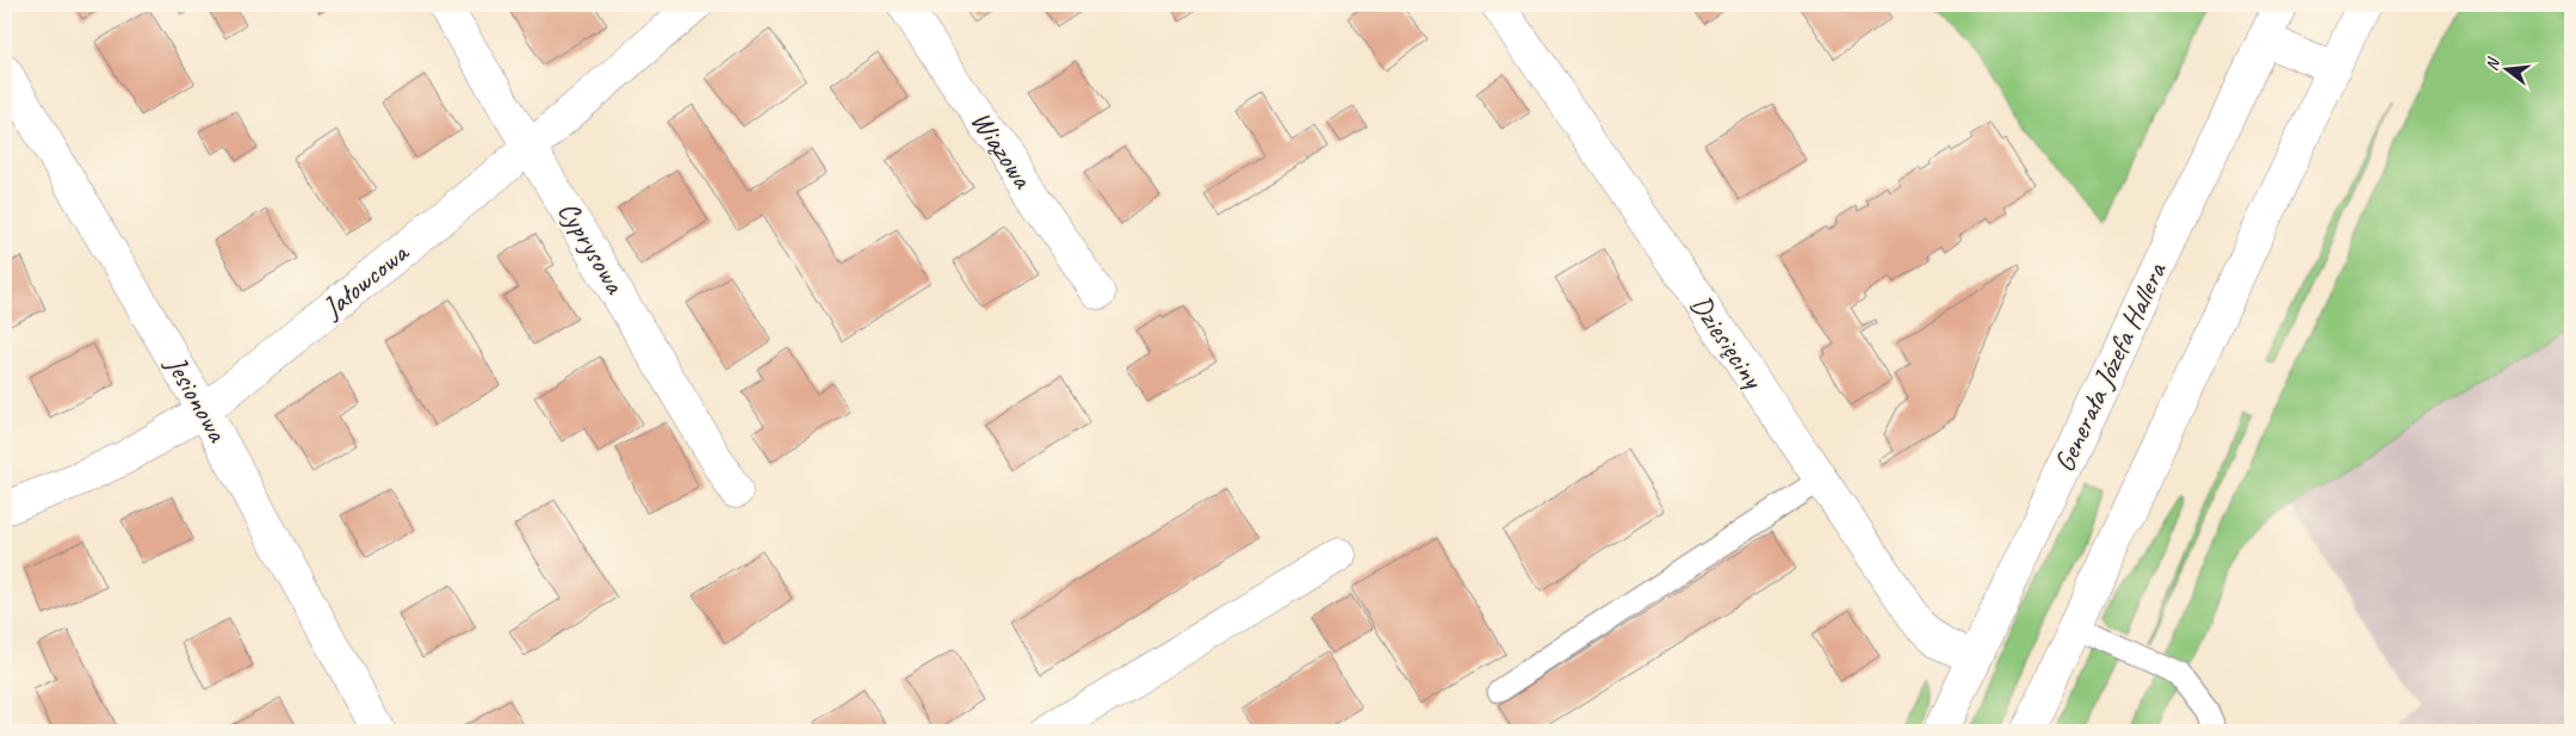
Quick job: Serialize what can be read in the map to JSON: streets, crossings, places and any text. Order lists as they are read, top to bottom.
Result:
{
  "streets": {
    "street": [
      "Wiązowa",
      "Cyprysowa",
      "Jałowcowa",
      "Dziesięciny",
      "Generała Józefa Hallera",
      "Jesionowa"
    ]
  },
  "crossings": [
    ["Cyprysowa", "Jałowcowa"],
    ["Jałowcowa", "Jesionowa"],
    ["Dziesięciny", "Generała Józefa Hallera"]
  ],
  "north": "left"
}
